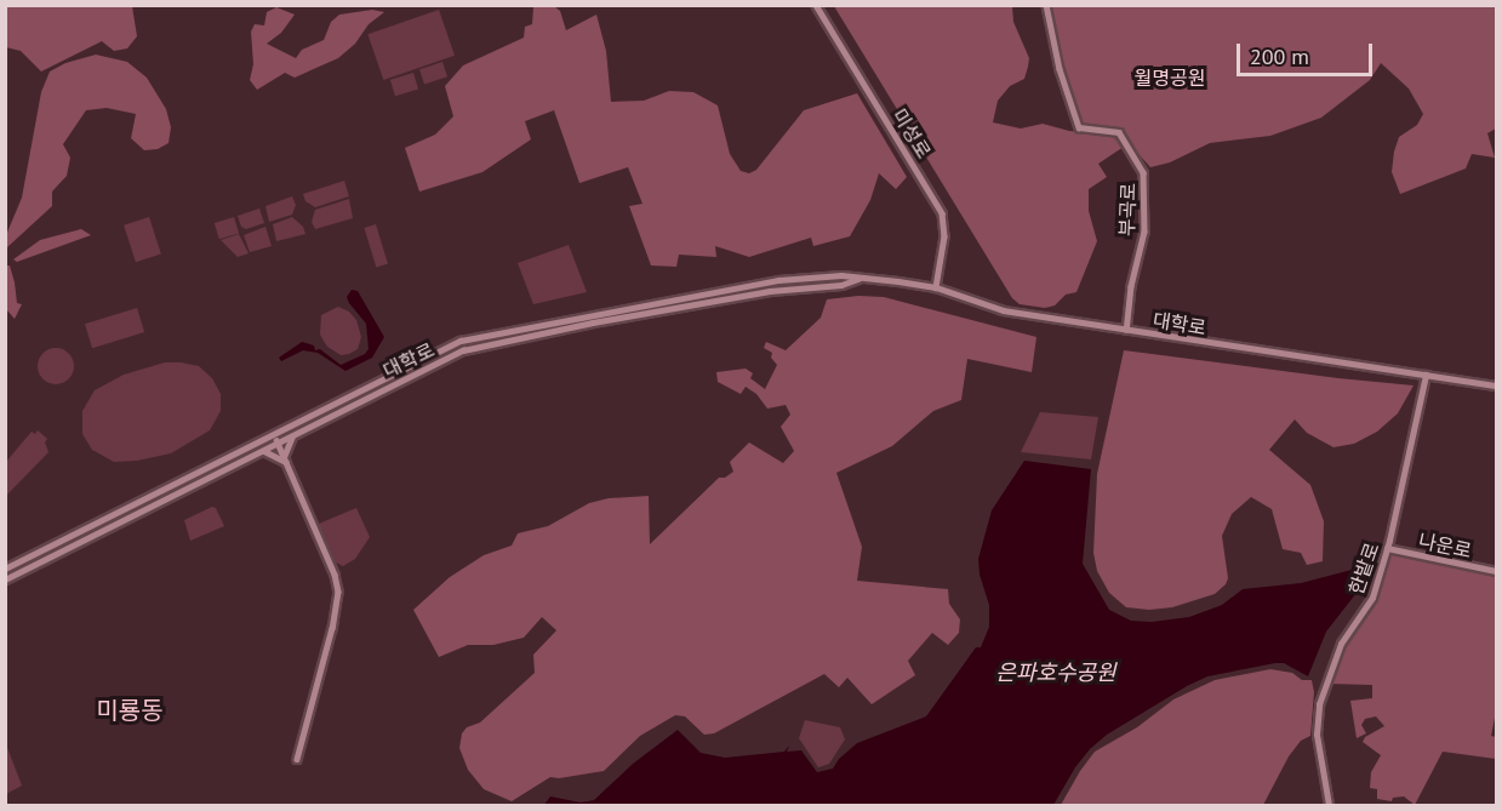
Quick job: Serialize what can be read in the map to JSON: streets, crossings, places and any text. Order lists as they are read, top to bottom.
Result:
{
  "streets": {
    "street": [
      "미성로",
      "부곡로",
      "대학로",
      "나운로",
      "한밭로"
    ]
  },
  "crossings": [
    ["미성로", "대학로"],
    ["부곡로", "대학로"],
    ["대학로", "한밭로"],
    ["나운로", "한밭로"]
  ],
  "districts": ["미룡동"],
  "water": ["은파호수공원"],
  "parks": ["월명공원"],
  "scale_bar": "200 m"
}
